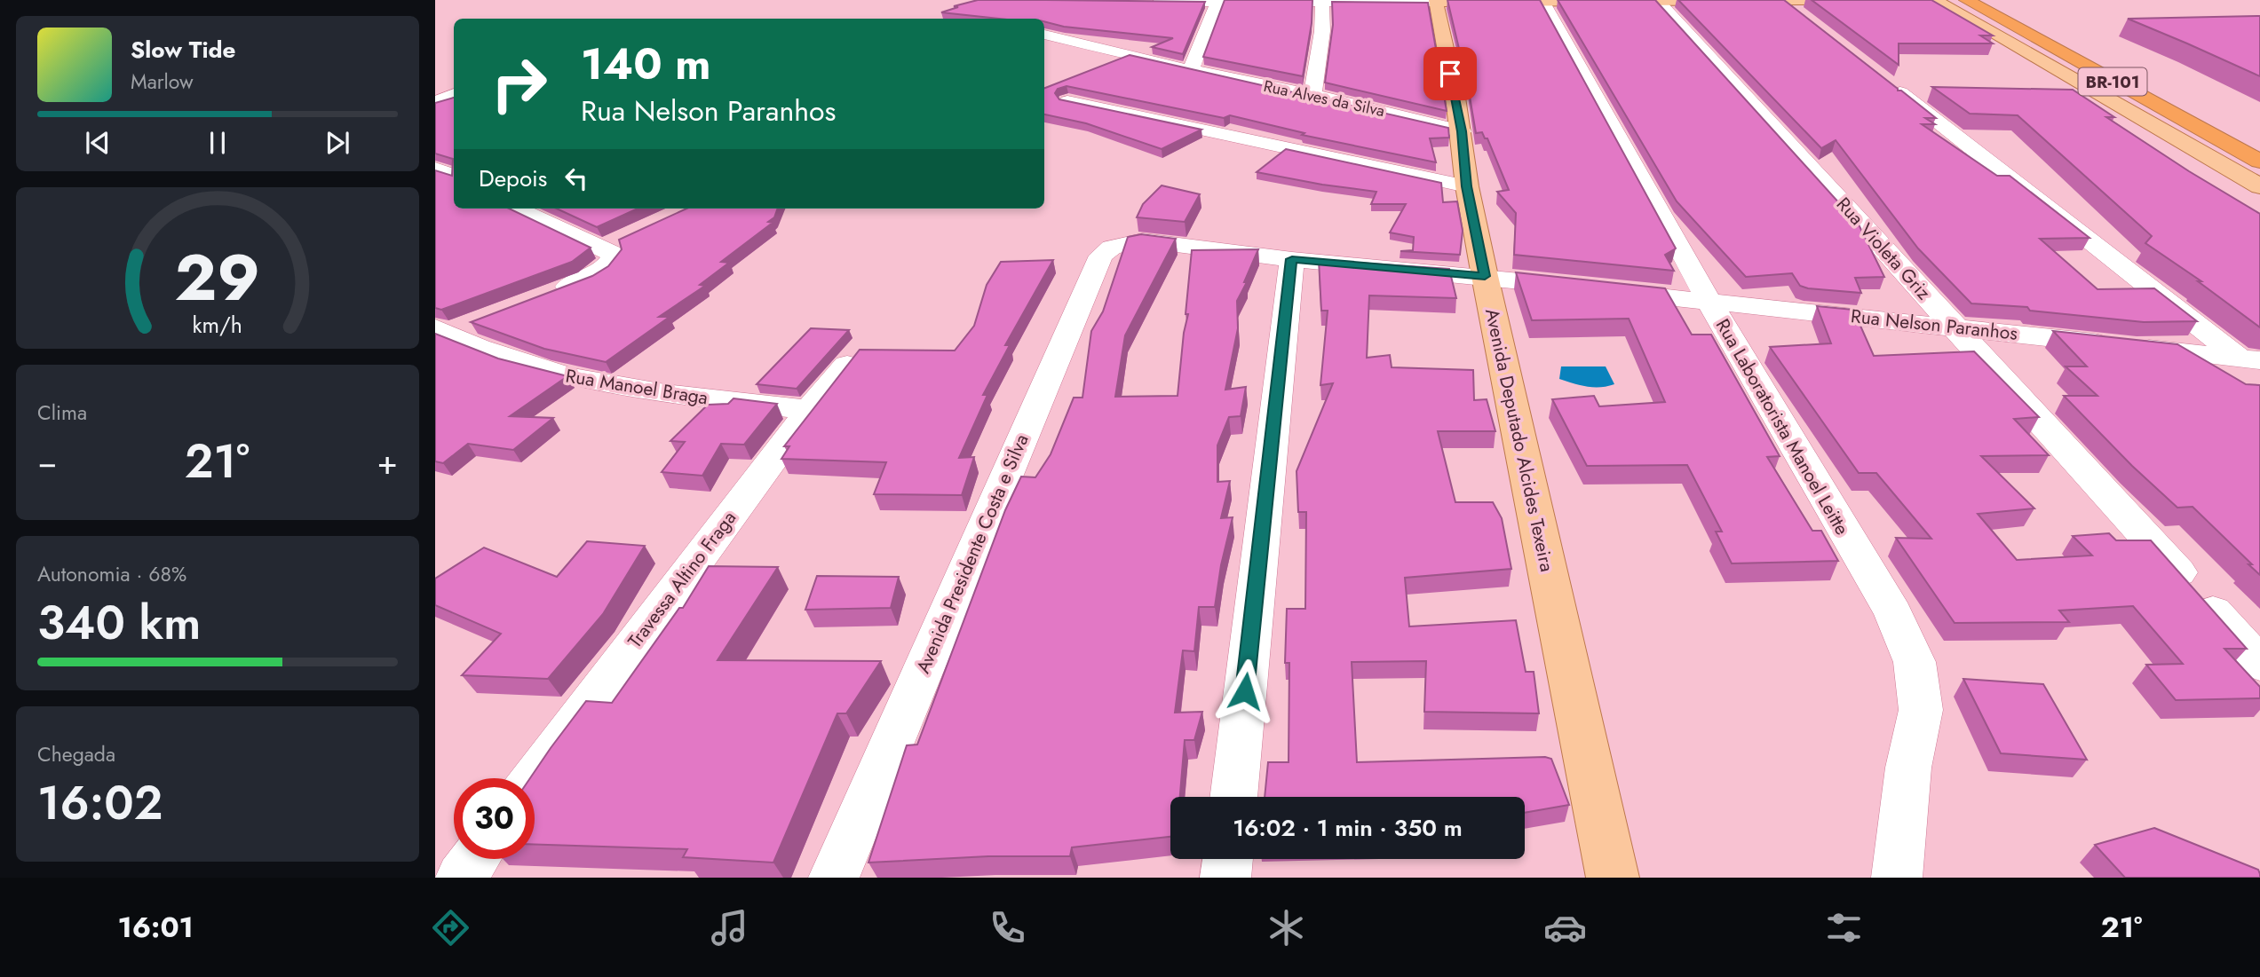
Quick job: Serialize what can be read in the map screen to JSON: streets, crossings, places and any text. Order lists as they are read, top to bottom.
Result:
{
  "streets": {
    "highway": ["BR-101"],
    "main road": ["Avenida Deputado Alcides Texeira"],
    "street": [
      "Rua Alves da Silva",
      "Rua Violeta Griz",
      "Rua Nelson Paranhos",
      "Rua Manoel Braga",
      "Rua Laboratorista Manoel Leitte",
      "Avenida Presidente Costa e Silva",
      "Travessa Altino Fraga"
    ]
  },
  "crossings": [
    ["Rua Alves da Silva", "Avenida Deputado Alcides Texeira"],
    ["Rua Violeta Griz", "Rua Nelson Paranhos"],
    ["Rua Nelson Paranhos", "Rua Laboratorista Manoel Leitte"],
    ["Rua Nelson Paranhos", "Avenida Deputado Alcides Texeira"],
    ["Rua Nelson Paranhos", "Avenida Presidente Costa e Silva"],
    ["Rua Manoel Braga", "Travessa Altino Fraga"]
  ],
  "page": {
    "turn": ["140 m", "Rua Nelson Paranhos"],
    "song": ["Slow Tide", "Marlow"],
    "then": "Depois",
    "tile": [
      "Clima",
      ["Autonomia · 68%", "340 km"],
      ["Chegada", "16:02"]
    ],
    "heat": ["−", "21°", "+"],
    "limit": "30",
    "trip": "16:02 · 1 min · 350 m",
    "tabs": ["16:01", "21°"],
    "gauge": ["29", "km/h"]
  }
}
